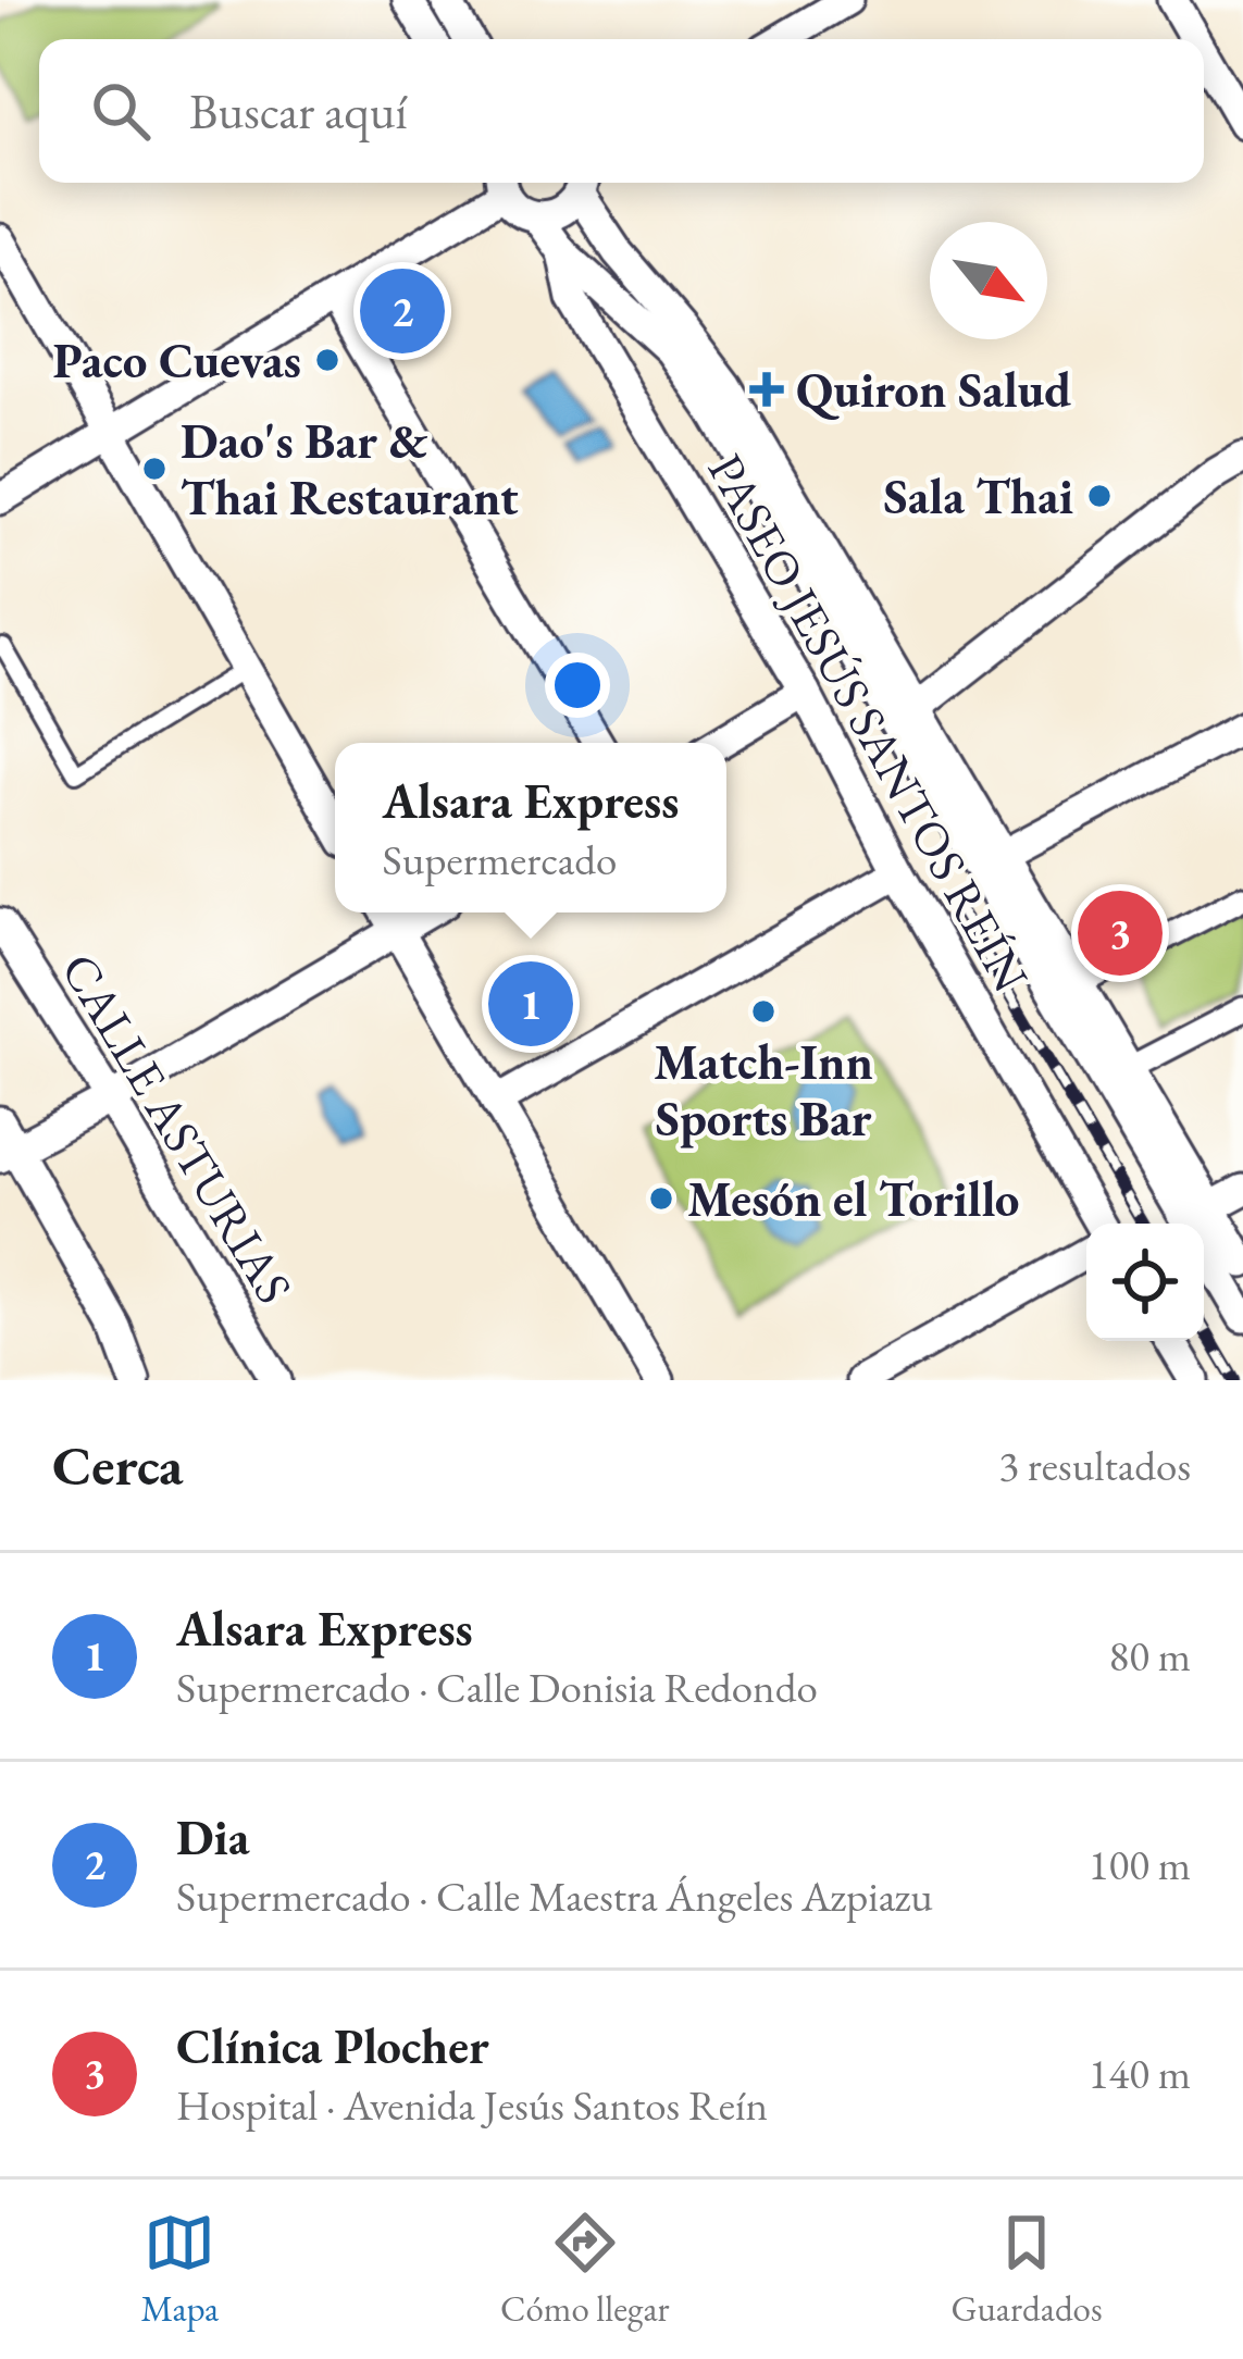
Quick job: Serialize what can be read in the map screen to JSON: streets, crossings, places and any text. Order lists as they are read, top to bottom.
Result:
{
  "streets": {
    "street": ["PASEO JESÚS SANTOS REÍN", "CALLE ASTURIAS"]
  },
  "places": {
    "other": [
      "Paco Cuevas",
      "Dao's Bar & Thai Restaurant",
      "Sala Thai",
      "Match-Inn Sports Bar",
      "Mesón el Torillo"
    ],
    "health": ["Quiron Salud"]
  },
  "north": "bottom right",
  "page": {
    "search": "Buscar aquí",
    "pins": ["2", "3", "1"],
    "popup": ["Alsara Express", "Supermercado"],
    "heading": ["Cerca", "3 resultados"],
    "list": [
      {
        "mark": "1",
        "name": "Alsara Express",
        "note": "Supermercado · Calle Donisia Redondo",
        "value": "80 m"
      },
      {
        "mark": "2",
        "name": "Dia",
        "note": "Supermercado · Calle Maestra Ángeles Azpiazu",
        "value": "100 m"
      },
      {
        "mark": "3",
        "name": "Clínica Plocher",
        "note": "Hospital · Avenida Jesús Santos Reín",
        "value": "140 m"
      }
    ],
    "nav": ["Mapa", "Cómo llegar", "Guardados"]
  }
}
